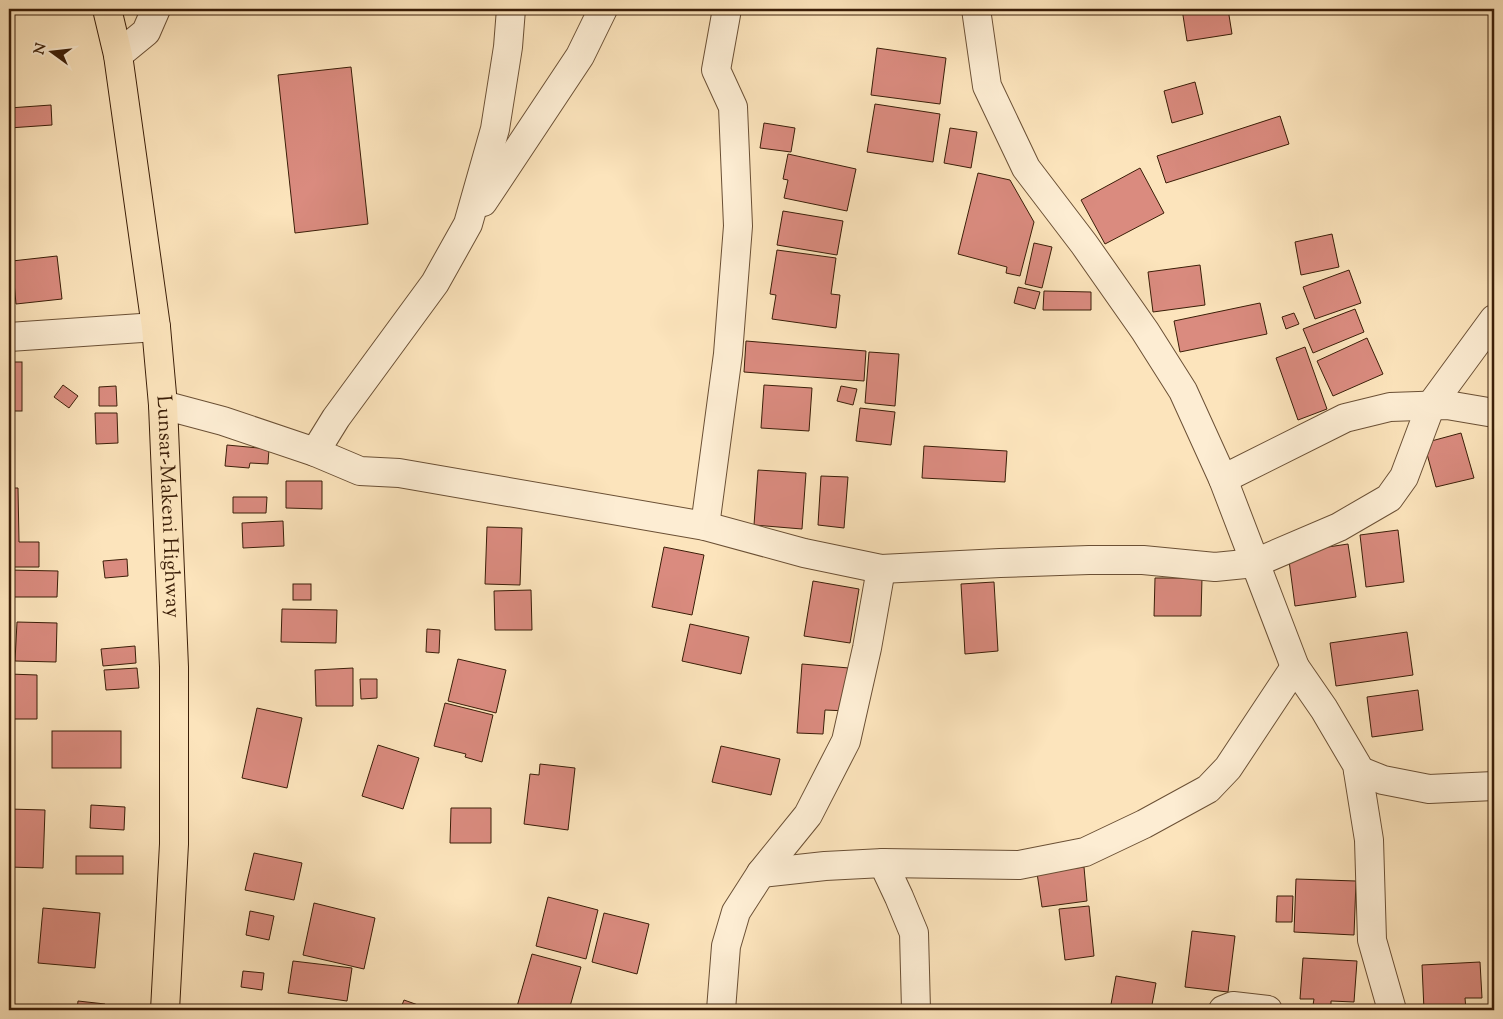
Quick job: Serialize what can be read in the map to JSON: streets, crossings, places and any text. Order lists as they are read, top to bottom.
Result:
{
  "streets": {
    "main road": ["Lunsar-Makeni Highway"]
  },
  "north": "left"
}
